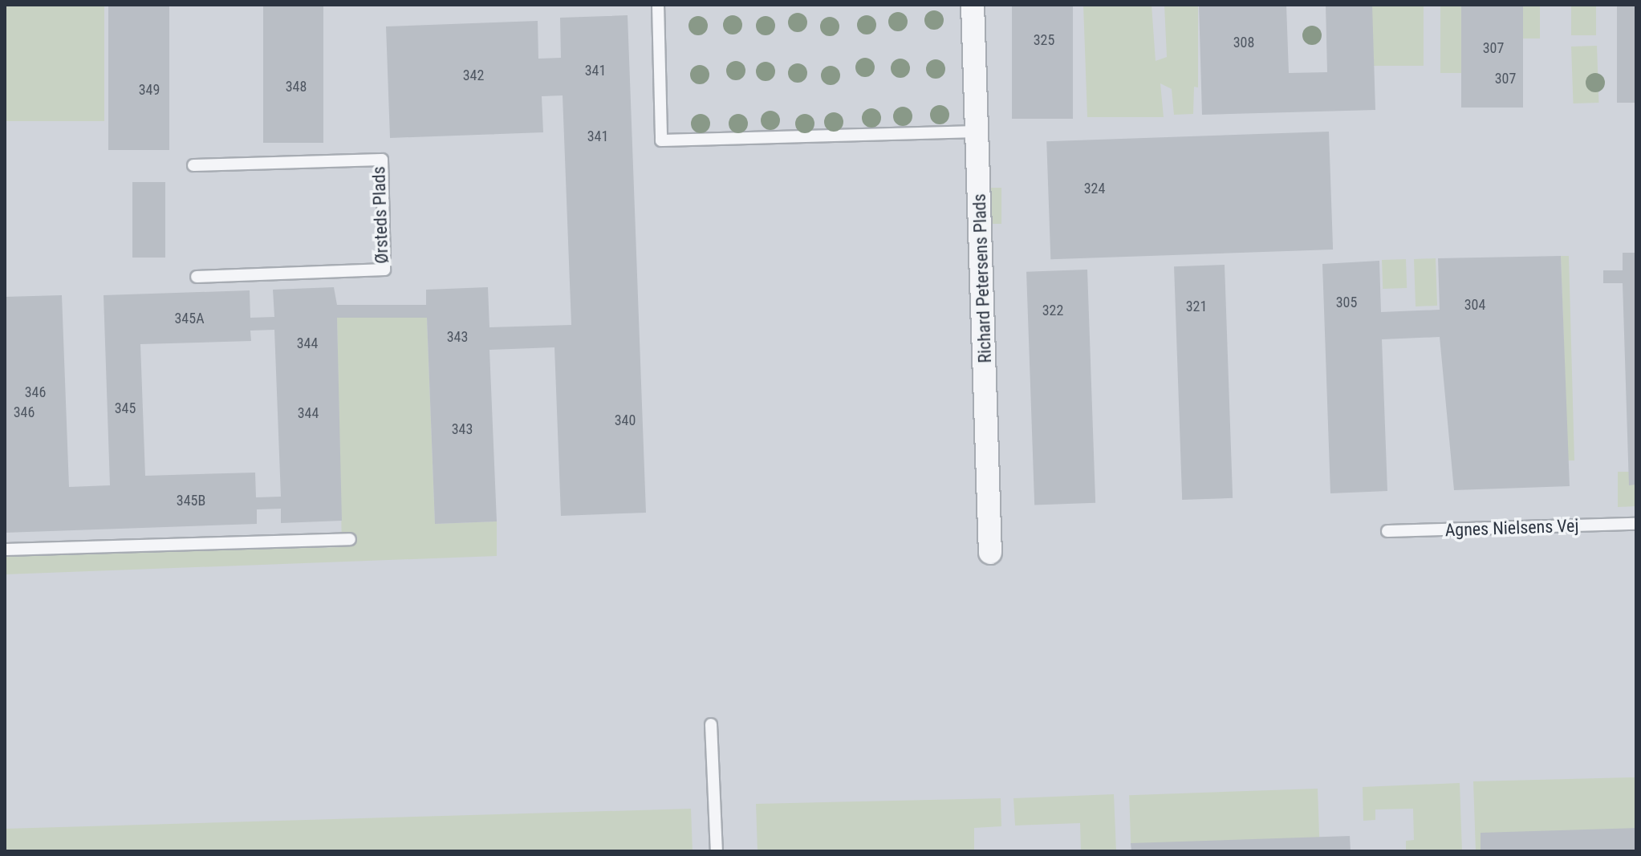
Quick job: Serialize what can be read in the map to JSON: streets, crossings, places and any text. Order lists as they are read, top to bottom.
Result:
{
  "streets": {
    "street": ["Richard Petersens Plads"],
    "lane": ["Ørsteds Plads", "Agnes Nielsens Vej"]
  },
  "house_numbers": [
    "325",
    "308",
    "307",
    "341",
    "342",
    "307",
    "348",
    "349",
    "341",
    "324",
    "305",
    "304",
    "321",
    "322",
    "345A",
    "343",
    "344",
    "346",
    "345",
    "346",
    "344",
    "340",
    "343",
    "345B"
  ]
}
